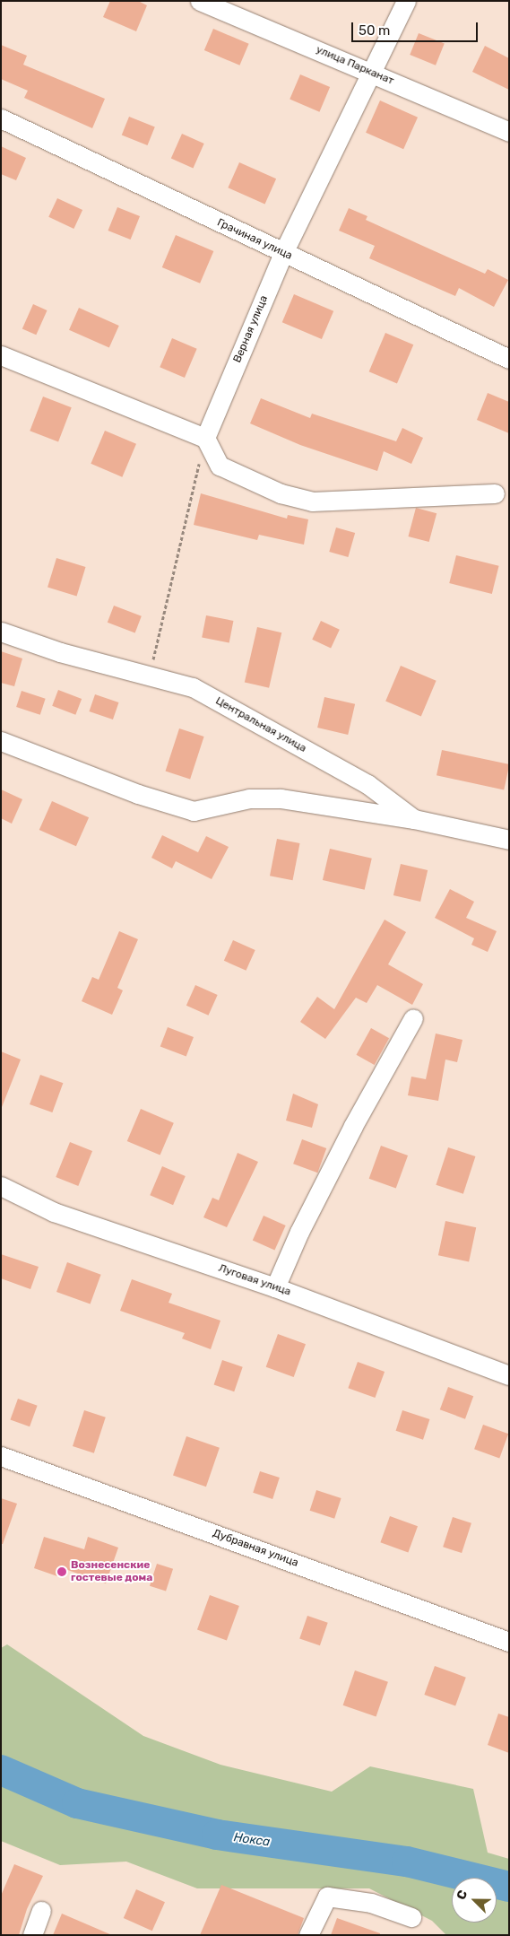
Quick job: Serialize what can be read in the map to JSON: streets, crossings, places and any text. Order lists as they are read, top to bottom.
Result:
{
  "streets": {
    "street": [
      "улица Парканат",
      "Грачиная улица",
      "Верная улица",
      "Центральная улица",
      "Луговая улица",
      "Дубравная улица"
    ]
  },
  "crossings": [
    ["улица Парканат", "Верная улица"],
    ["Грачиная улица", "Верная улица"]
  ],
  "water": ["Нокса"],
  "places": ["Вознесенские гостевые дома"],
  "scale_bar": "50 m",
  "north": "top left"
}
